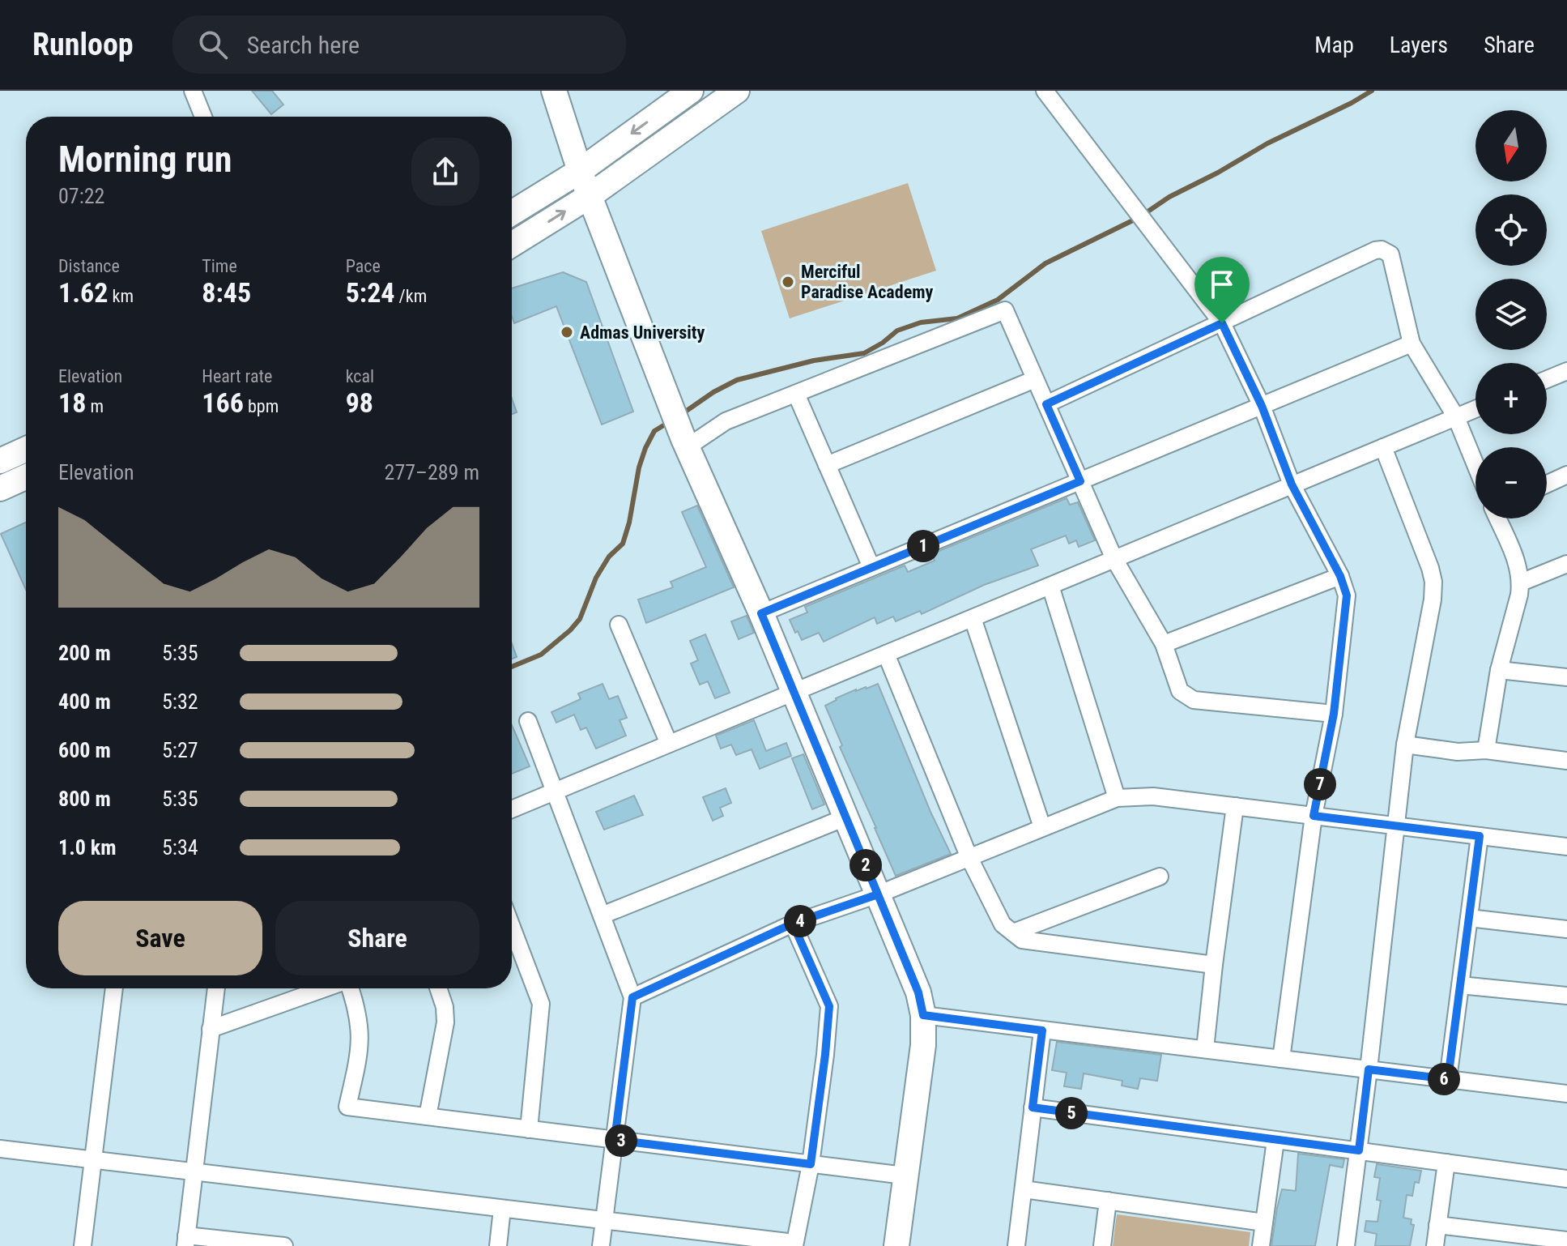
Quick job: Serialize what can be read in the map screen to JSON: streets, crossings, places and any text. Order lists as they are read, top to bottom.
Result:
{
  "places": ["Merciful Paradise Academy", "Admas University"],
  "north": "bottom",
  "page": {
    "header": "Runloop",
    "search": "Search here",
    "nav": ["Map", "Layers", "Share"],
    "map_buttons": ["+", "−"],
    "heading": ["Morning run", "07:22"],
    "stats": [
      ["Distance", "1.62 km"],
      ["Time", "8:45"],
      ["Pace", "5:24 /km"],
      ["Elevation", "18 m"],
      ["Heart rate", "166 bpm"],
      ["kcal", "98"]
    ],
    "chart": ["Elevation", "277–289 m"],
    "pins": [
      "1",
      "7",
      "2",
      "4",
      "6",
      "5",
      "3"
    ],
    "list": [
      {
        "name": "200 m",
        "note": "5:35"
      },
      {
        "name": "400 m",
        "note": "5:32"
      },
      {
        "name": "600 m",
        "note": "5:27"
      },
      {
        "name": "800 m",
        "note": "5:35"
      },
      {
        "name": "1.0 km",
        "note": "5:34"
      }
    ],
    "buttons": ["Save", "Share"]
  }
}
